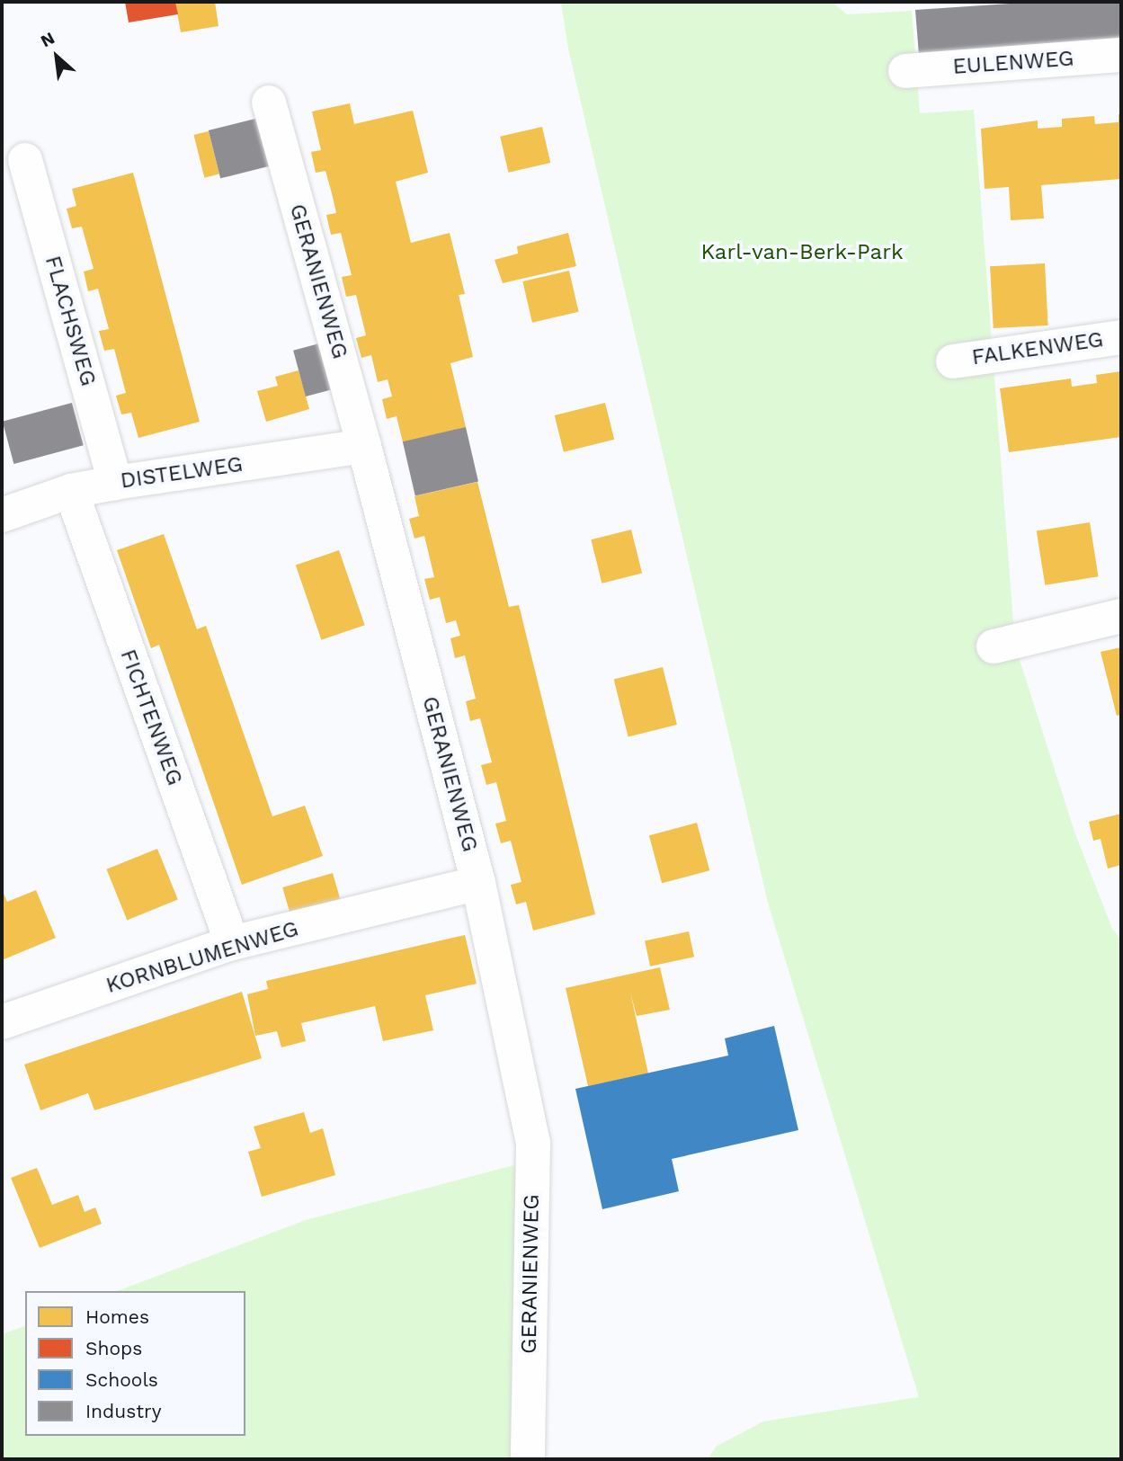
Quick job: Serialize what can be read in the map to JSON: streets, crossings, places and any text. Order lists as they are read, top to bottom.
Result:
{
  "streets": {
    "street": [
      "EULENWEG",
      "GERANIENWEG",
      "FLACHSWEG",
      "FALKENWEG",
      "DISTELWEG",
      "FICHTENWEG",
      "KORNBLUMENWEG"
    ]
  },
  "crossings": [
    ["GERANIENWEG", "DISTELWEG"],
    ["GERANIENWEG", "KORNBLUMENWEG"],
    ["FLACHSWEG", "DISTELWEG"],
    ["DISTELWEG", "FICHTENWEG"],
    ["FICHTENWEG", "KORNBLUMENWEG"]
  ],
  "parks": ["Karl-van-Berk-Park"],
  "legend": [
    "Homes",
    "Shops",
    "Schools",
    "Industry"
  ],
  "north": "top left"
}
